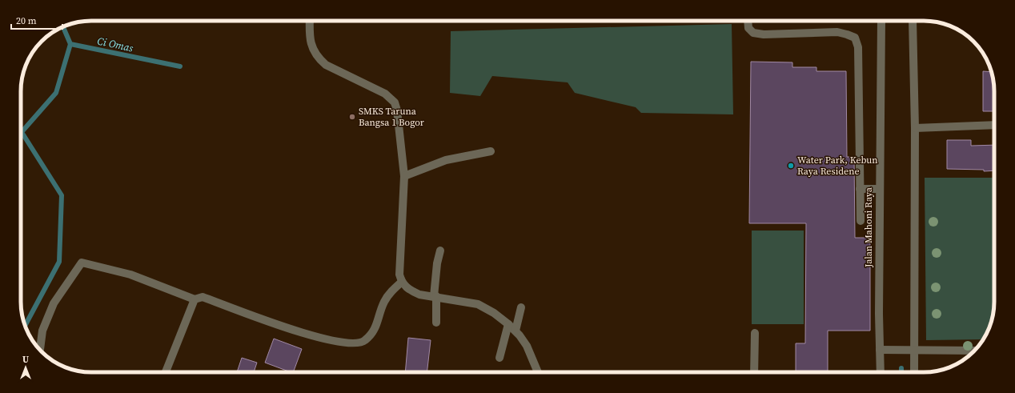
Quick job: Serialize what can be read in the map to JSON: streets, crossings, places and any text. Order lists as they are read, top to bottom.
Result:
{
  "streets": {
    "street": ["Jalan Mahoni Raya"]
  },
  "water": ["Ci Omas"],
  "places": ["SMKS Taruna Bangsa 1 Bogor", "Water Park, Kebun Raya Residene"],
  "scale_bar": "20 m",
  "north": "top"
}
